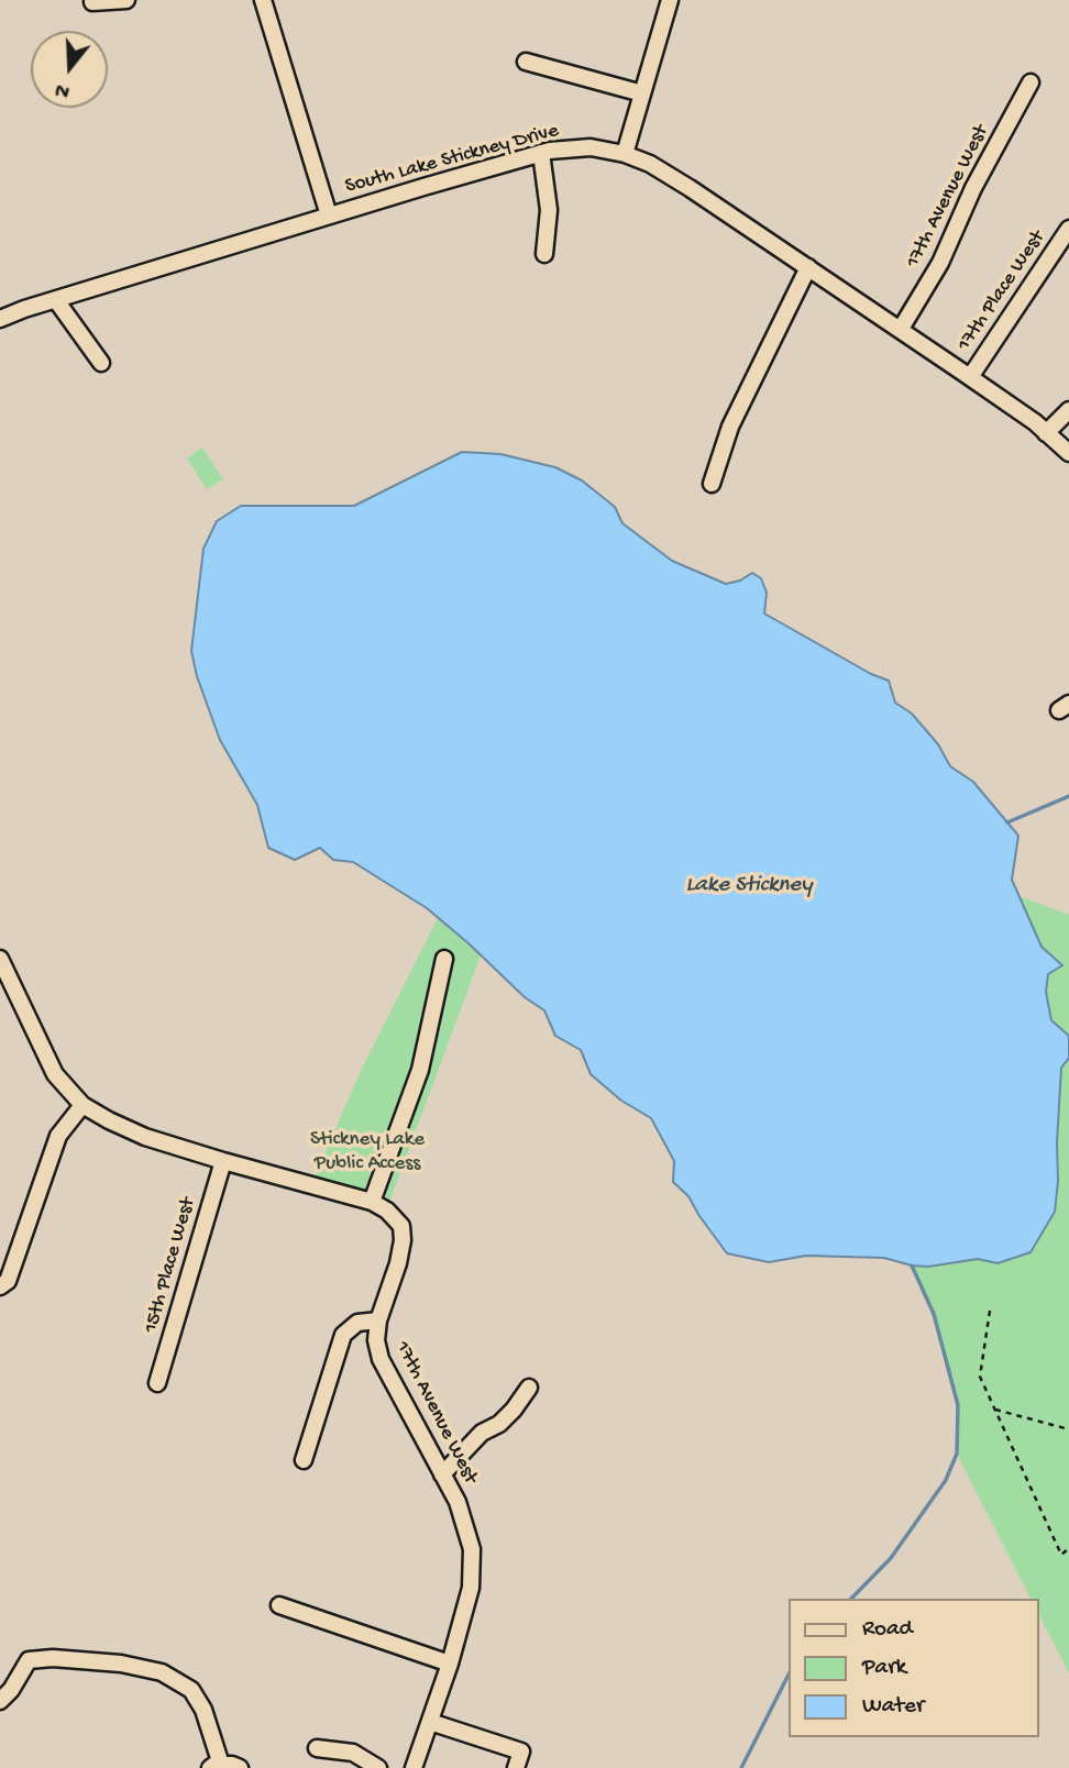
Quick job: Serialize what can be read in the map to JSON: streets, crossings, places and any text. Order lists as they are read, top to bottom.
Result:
{
  "streets": {
    "street": [
      "South Lake Stickney Drive",
      "17th Avenue West",
      "17th Place West",
      "15th Place West"
    ]
  },
  "crossings": [
    ["South Lake Stickney Drive", "17th Avenue West"],
    ["South Lake Stickney Drive", "17th Place West"]
  ],
  "water": ["Lake Stickney"],
  "parks": ["Stickney Lake Public Access"],
  "legend": ["Road", "Park", "Water"],
  "north": "bottom"
}
